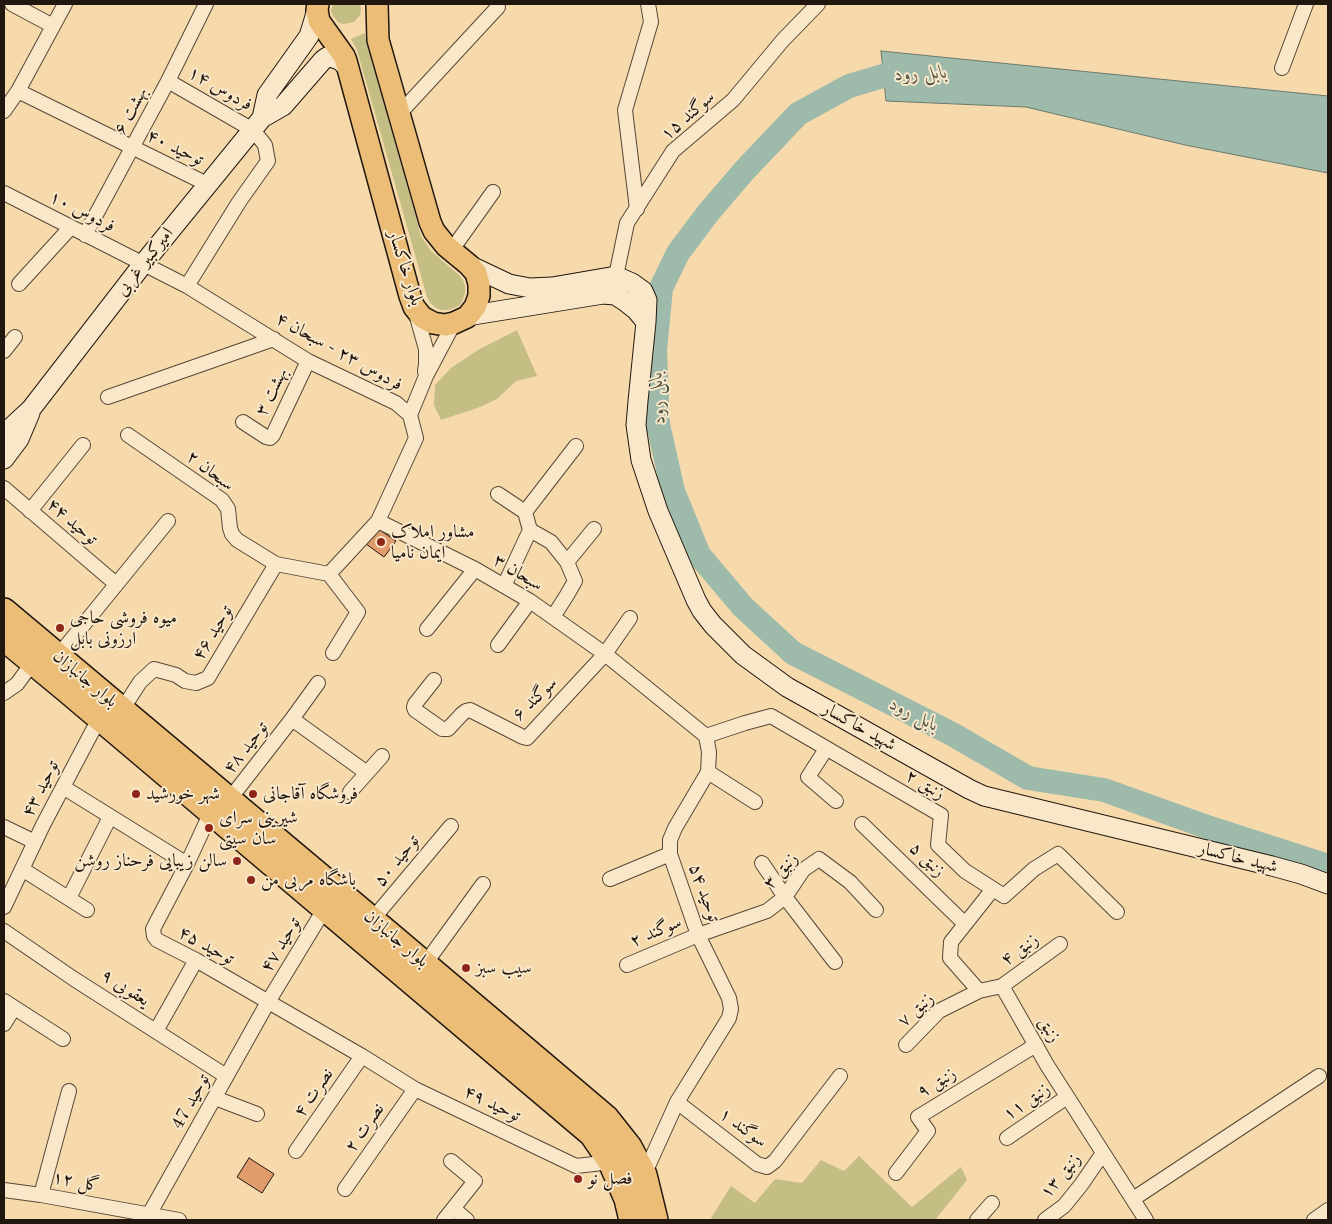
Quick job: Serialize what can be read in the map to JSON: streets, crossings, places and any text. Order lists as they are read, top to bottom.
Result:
{
  "streets": {
    "highway": ["بلوار جانبازان"],
    "main road": ["امیرکبیر غربی", "بلوار خاکسار", "شهید خاکسار"],
    "street": [
      "فردوس ۱۴",
      "بهشت ۶",
      "سوگند ۱۵",
      "توحید ۴۰",
      "فردوس ۱۰",
      "فردوس ۲۳ - سبحان ۴",
      "بهشت ۳",
      "سبحان ۲",
      "توحید ۴۴",
      "سبحان ۳",
      "توحید ۴۶",
      "سوگند ۶",
      "توحید ۴۸",
      "زنبق ۲",
      "توحید ۴۳",
      "زنبق ۵",
      "توحید ۵۰",
      "زنبق ۳",
      "توحید ۵۴",
      "سوگند ۲",
      "توحید ۴۷",
      "توحید ۴۵",
      "زنبق ۴",
      "یعقوبی ۹",
      "زنبق ۷",
      "زنبق",
      "زنبق ۹",
      "نصرت ۴",
      "توحید 47",
      "زنبق ۱۱",
      "توحید ۴۹",
      "نصرت ۲",
      "سوگند ۱",
      "زنبق ۱۳",
      "گل ۱۲"
    ]
  },
  "crossings": [
    ["فردوس ۱۴", "بهشت ۶"],
    ["فردوس ۱۴", "امیرکبیر غربی"],
    ["بهشت ۶", "توحید ۴۰"],
    ["بهشت ۶", "فردوس ۱۰"],
    ["سوگند ۱۵", "شهید خاکسار"],
    ["توحید ۴۰", "امیرکبیر غربی"],
    ["فردوس ۱۰", "امیرکبیر غربی"],
    ["فردوس ۱۰", "فردوس ۲۳ - سبحان ۴"],
    ["امیرکبیر غربی", "بلوار خاکسار"],
    ["امیرکبیر غربی", "فردوس ۲۳ - سبحان ۴"],
    ["فردوس ۲۳ - سبحان ۴", "بهشت ۳"],
    ["فردوس ۲۳ - سبحان ۴", "سبحان ۳"],
    ["سبحان ۲", "توحید ۴۶"],
    ["سبحان ۳", "سوگند ۶"],
    ["توحید ۴۶", "بلوار جانبازان"],
    ["توحید ۴۶", "توحید ۴۳"],
    ["بلوار جانبازان", "توحید ۴۸"],
    ["بلوار جانبازان", "توحید ۴۳"],
    ["بلوار جانبازان", "توحید ۵۰"],
    ["بلوار جانبازان", "توحید ۵۴"],
    ["بلوار جانبازان", "توحید ۴۷"],
    ["بلوار جانبازان", "توحید ۴۵"],
    ["بلوار جانبازان", "توحید ۴۹"],
    ["توحید ۴۸", "توحید ۴۵"],
    ["زنبق ۳", "توحید ۵۴"],
    ["زنبق ۳", "سوگند ۲"],
    ["توحید ۵۴", "سوگند ۲"],
    ["توحید ۵۴", "سوگند ۱"],
    ["توحید ۴۷", "توحید ۴۵"],
    ["توحید ۴۷", "توحید 47"],
    ["توحید ۴۵", "نصرت ۴"],
    ["توحید ۴۵", "توحید 47"],
    ["توحید ۴۵", "توحید ۴۹"],
    ["زنبق ۴", "زنبق"],
    ["یعقوبی ۹", "توحید 47"],
    ["زنبق", "زنبق ۹"],
    ["زنبق", "زنبق ۱۱"],
    ["زنبق", "زنبق ۱۳"],
    ["نصرت ۴", "توحید ۴۹"],
    ["توحید 47", "گل ۱۲"],
    ["توحید ۴۹", "نصرت ۲"]
  ],
  "water": ["بابل رود"],
  "places": [
    "مشاور املاک ایمان نامیا",
    "میوه فروشی حاجی ارزونی بابل",
    "شهر خورشید",
    "فروشگاه آقاجانی",
    "شیرینی سرای سان سیتی",
    "سالن زیبایی فرحناز روشن",
    "باشگاه مربی من",
    "سیب سبز",
    "فصل نو"
  ]
}
